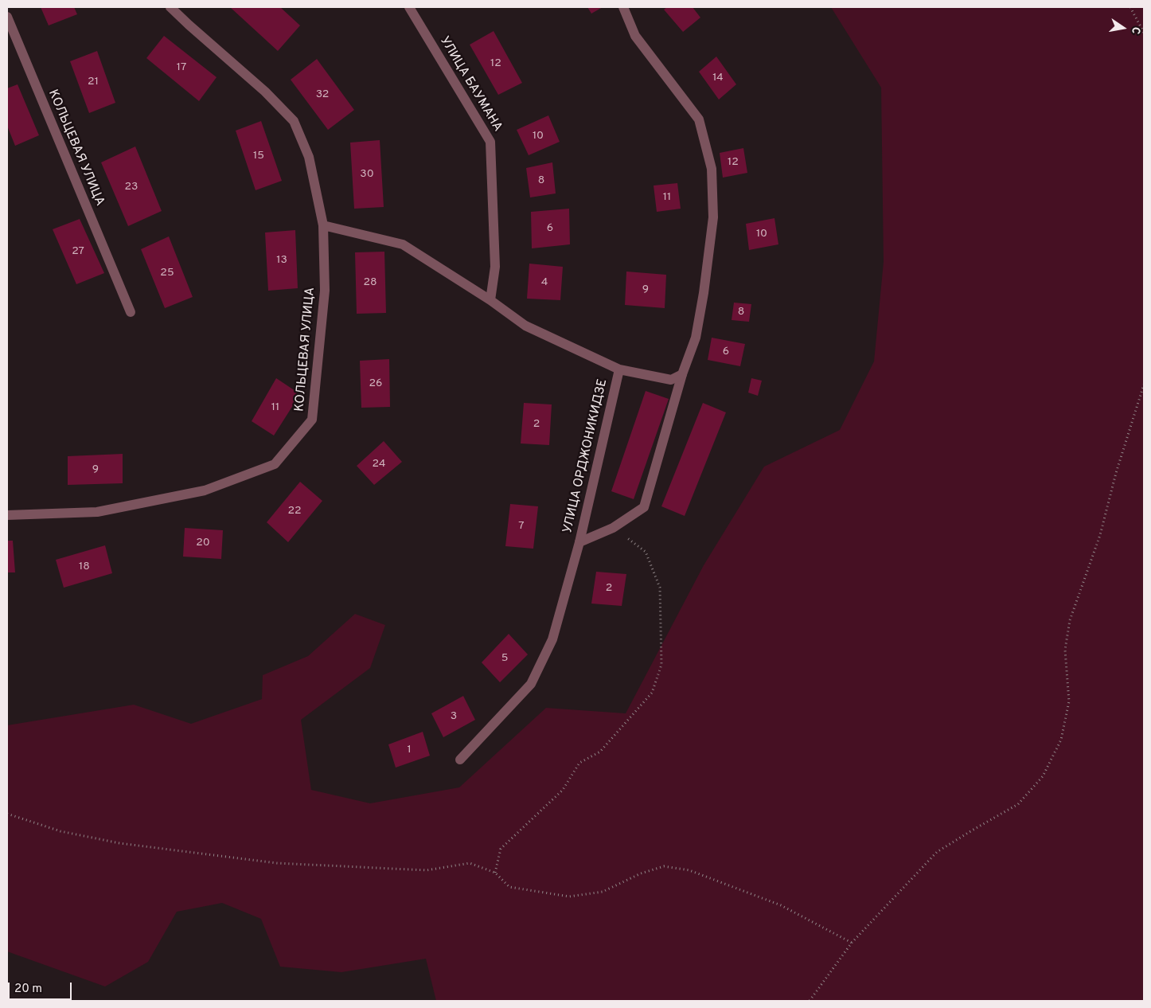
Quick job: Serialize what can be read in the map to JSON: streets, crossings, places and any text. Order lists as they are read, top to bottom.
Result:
{
  "streets": {
    "street": ["УЛИЦА БАУМАНА", "КОЛЬЦЕВАЯ УЛИЦА", "УЛИЦА ОРДЖОНИКИДЗЕ"]
  },
  "house_numbers": [
    "12",
    "17",
    "14",
    "21",
    "32",
    "10",
    "15",
    "12",
    "30",
    "8",
    "23",
    "11",
    "6",
    "10",
    "27",
    "13",
    "25",
    "28",
    "4",
    "9",
    "8",
    "6",
    "26",
    "11",
    "2",
    "24",
    "9",
    "22",
    "7",
    "20",
    "18",
    "2",
    "5",
    "3",
    "1"
  ],
  "scale_bar": "20 m",
  "north": "right"
}
